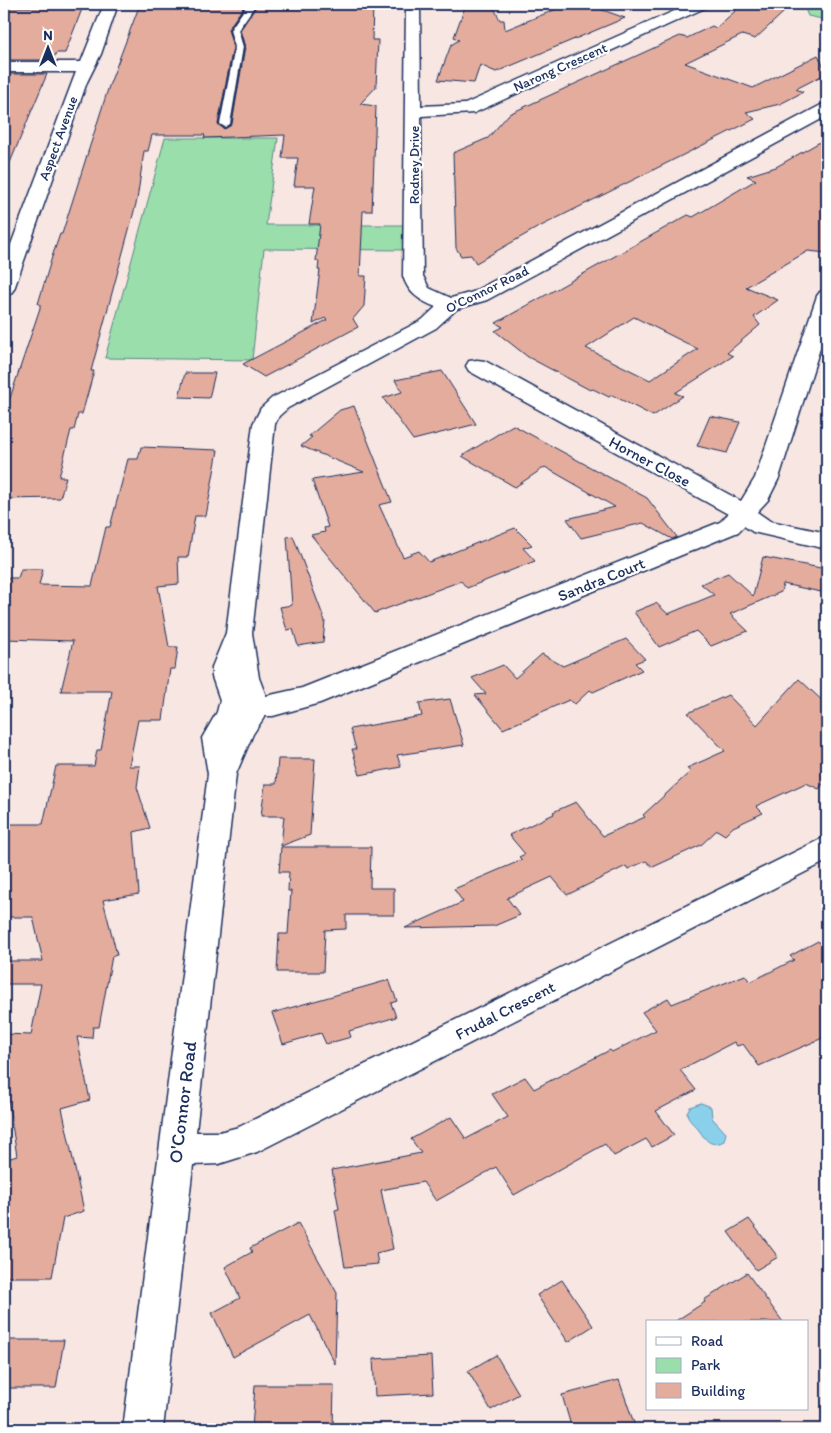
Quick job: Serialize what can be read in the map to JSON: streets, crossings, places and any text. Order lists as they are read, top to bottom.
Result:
{
  "streets": {
    "street": [
      "Narong Crescent",
      "Aspect Avenue",
      "Rodney Drive",
      "O'Connor Road",
      "Horner Close",
      "Sandra Court",
      "Frudal Crescent"
    ]
  },
  "crossings": [
    ["Narong Crescent", "Rodney Drive"],
    ["Rodney Drive", "O'Connor Road"],
    ["O'Connor Road", "Sandra Court"],
    ["O'Connor Road", "Frudal Crescent"],
    ["Horner Close", "Sandra Court"]
  ],
  "legend": ["Road", "Park", "Building"],
  "north": "top"
}
